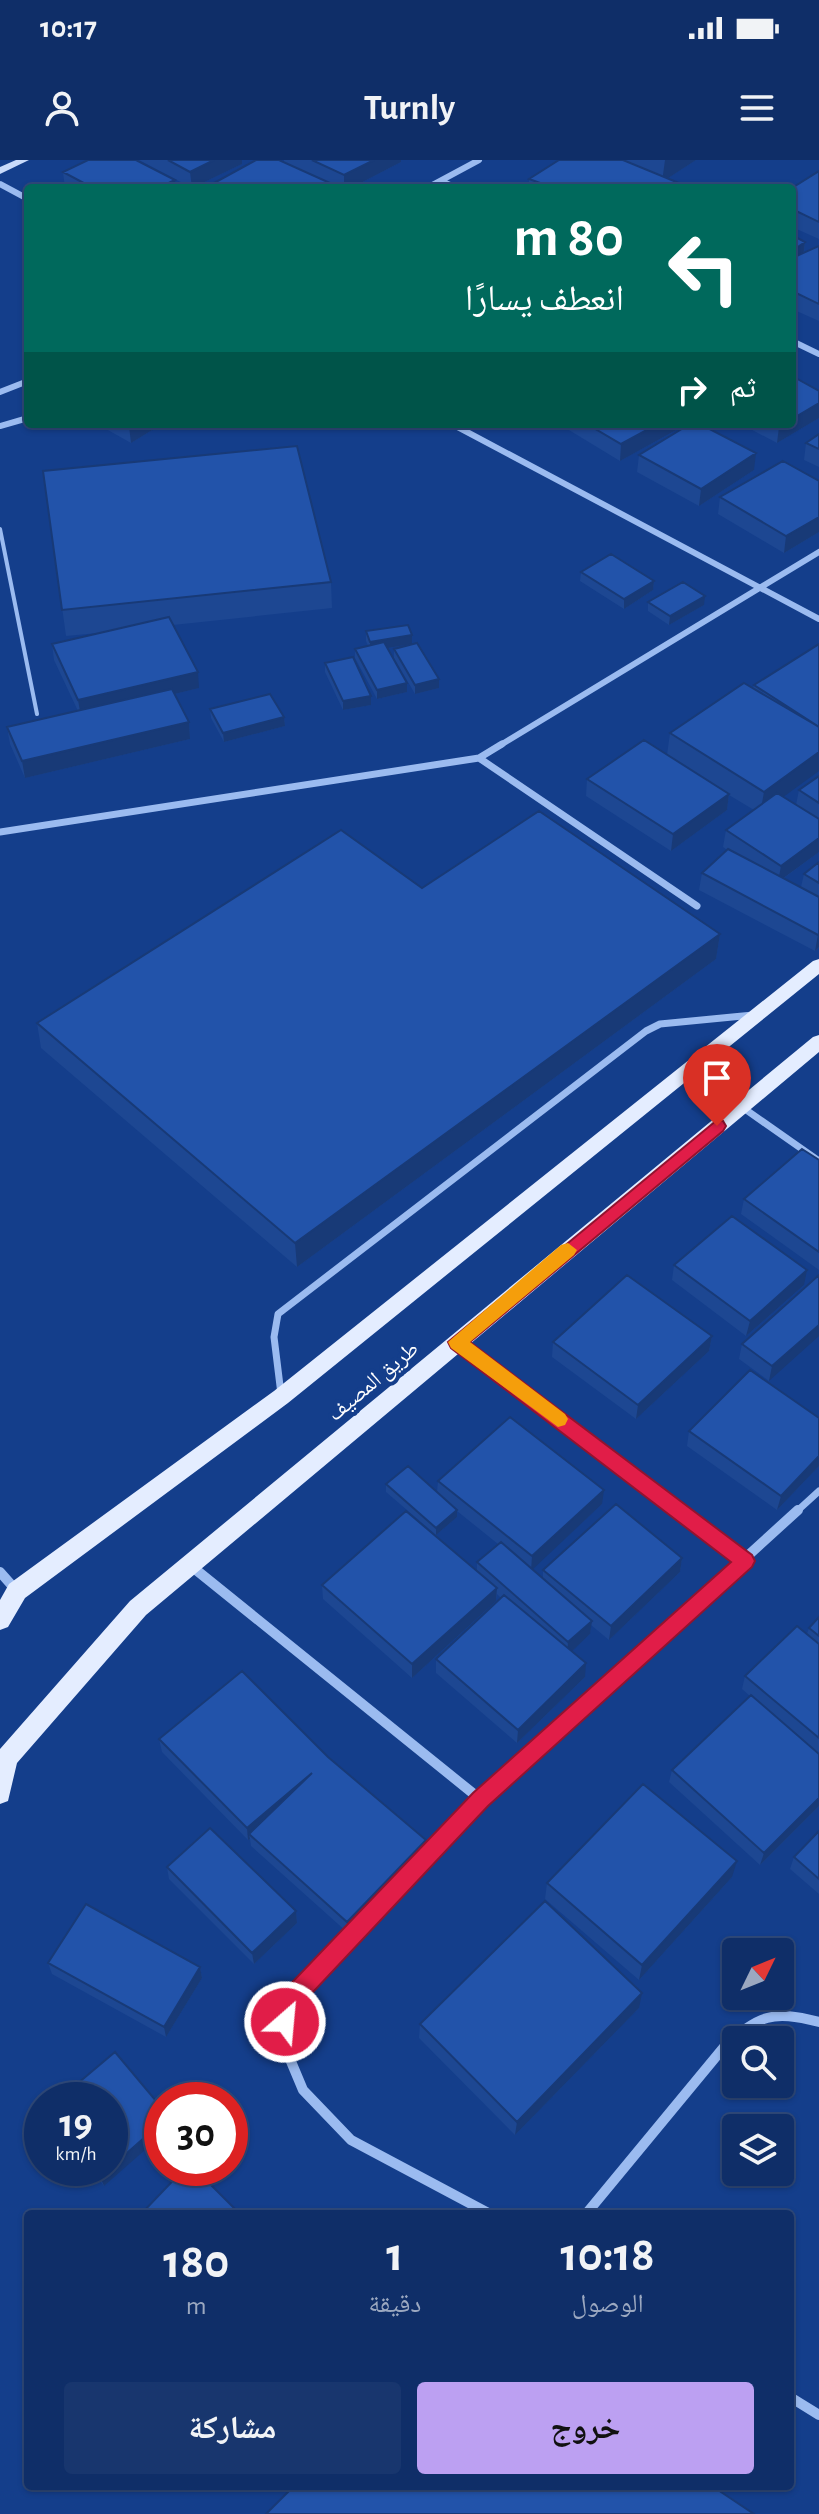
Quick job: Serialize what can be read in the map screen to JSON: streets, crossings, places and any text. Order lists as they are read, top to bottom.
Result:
{
  "streets": {
    "main road": ["طريق المصيف"]
  },
  "north": "top right",
  "page": {
    "status": "10:17",
    "header": "Turnly",
    "turn": ["80 m", "انعطف يسارًا"],
    "then": "ثم",
    "speed": "19 km/h",
    "limit": "30",
    "eta": [
      "10:18",
      "الوصول",
      "1",
      "دقيقة",
      "180",
      "m"
    ],
    "buttons": ["خروج", "مشاركة"]
  }
}
